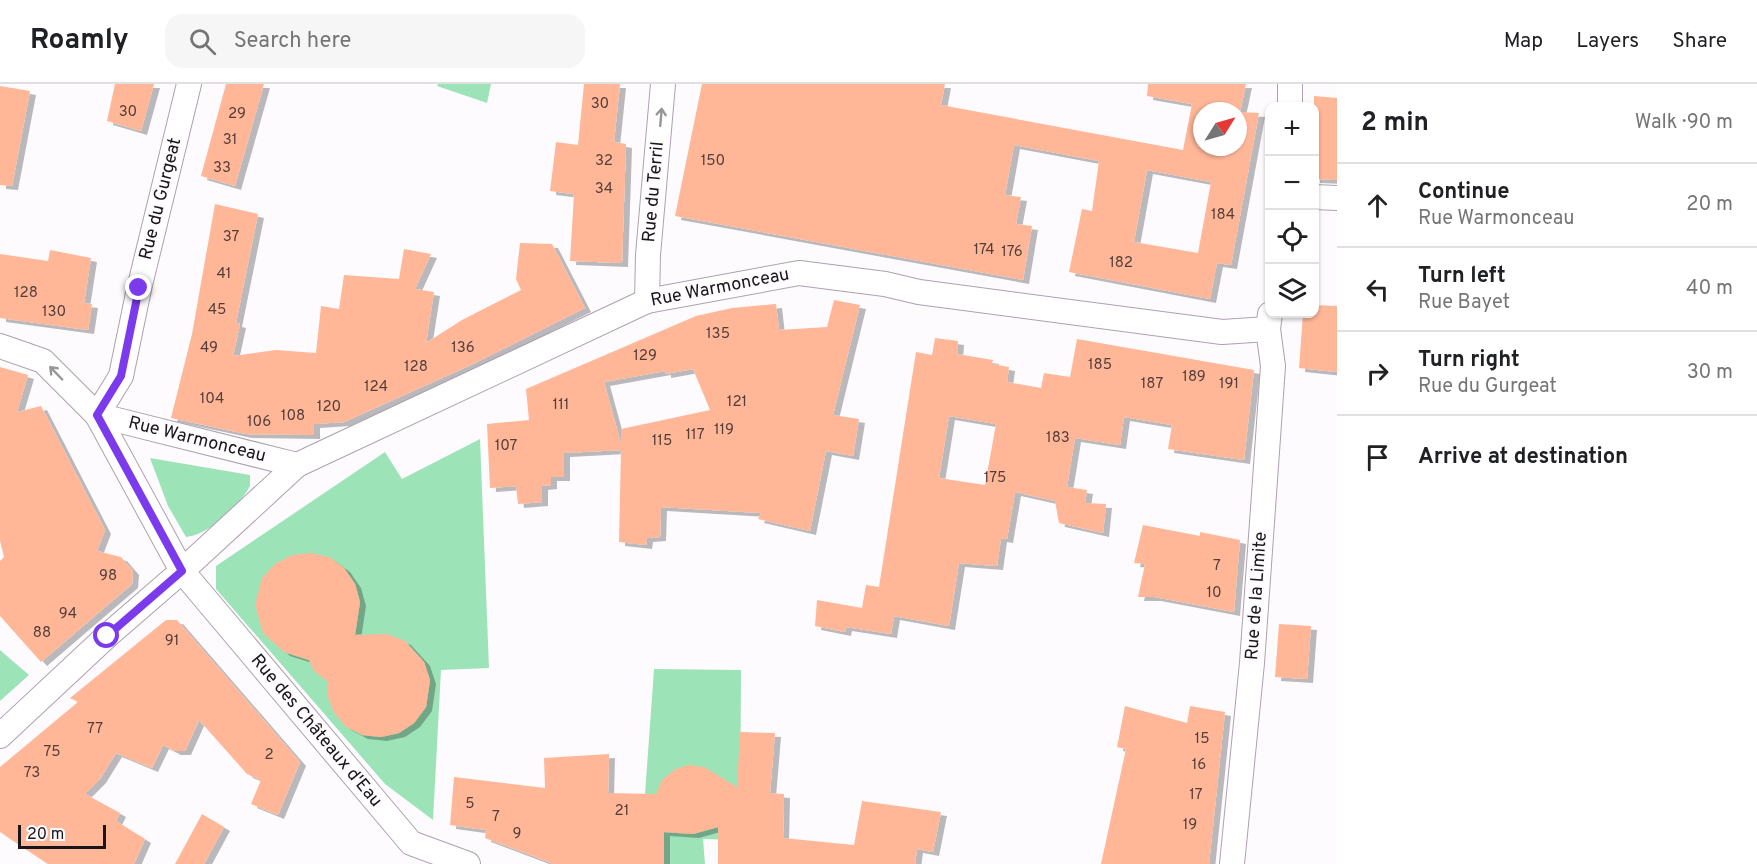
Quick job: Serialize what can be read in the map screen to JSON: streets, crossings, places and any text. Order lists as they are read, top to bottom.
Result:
{
  "streets": {
    "street": [
      "Rue du Terril",
      "Rue du Gurgeat",
      "Rue Warmonceau",
      "Rue de la Limite",
      "Rue des Châteaux d'Eau"
    ]
  },
  "crossings": [
    ["Rue du Terril", "Rue Warmonceau"],
    ["Rue du Gurgeat", "Rue Warmonceau"],
    ["Rue du Gurgeat", "Rue des Châteaux d'Eau"],
    ["Rue Warmonceau", "Rue de la Limite"],
    ["Rue Warmonceau", "Rue des Châteaux d'Eau"]
  ],
  "one_way": ["Rue du Terril"],
  "house_numbers": [
    "30",
    "30",
    "29",
    "31",
    "32",
    "150",
    "33",
    "34",
    "184",
    "37",
    "174",
    "176",
    "182",
    "41",
    "128",
    "45",
    "130",
    "135",
    "49",
    "136",
    "129",
    "185",
    "128",
    "189",
    "187",
    "191",
    "124",
    "104",
    "121",
    "111",
    "120",
    "108",
    "106",
    "119",
    "117",
    "183",
    "115",
    "107",
    "175",
    "7",
    "98",
    "10",
    "94",
    "88",
    "91",
    "77",
    "15",
    "75",
    "2",
    "16",
    "73",
    "17",
    "5",
    "21",
    "7",
    "19",
    "9"
  ],
  "scale_bar": "20 m",
  "north": "top right",
  "page": {
    "header": "Roamly",
    "search": "Search here",
    "nav": ["Map", "Layers", "Share"],
    "heading": ["2 min", "Walk · 90 m"],
    "map_buttons": ["+", "−"],
    "list": [
      ["Continue", "Rue Warmonceau", "20 m"],
      ["Turn left", "Rue Bayet", "40 m"],
      ["Turn right", "Rue du Gurgeat", "30 m"],
      "Arrive at destination"
    ],
    "scale": "20 m"
  }
}
